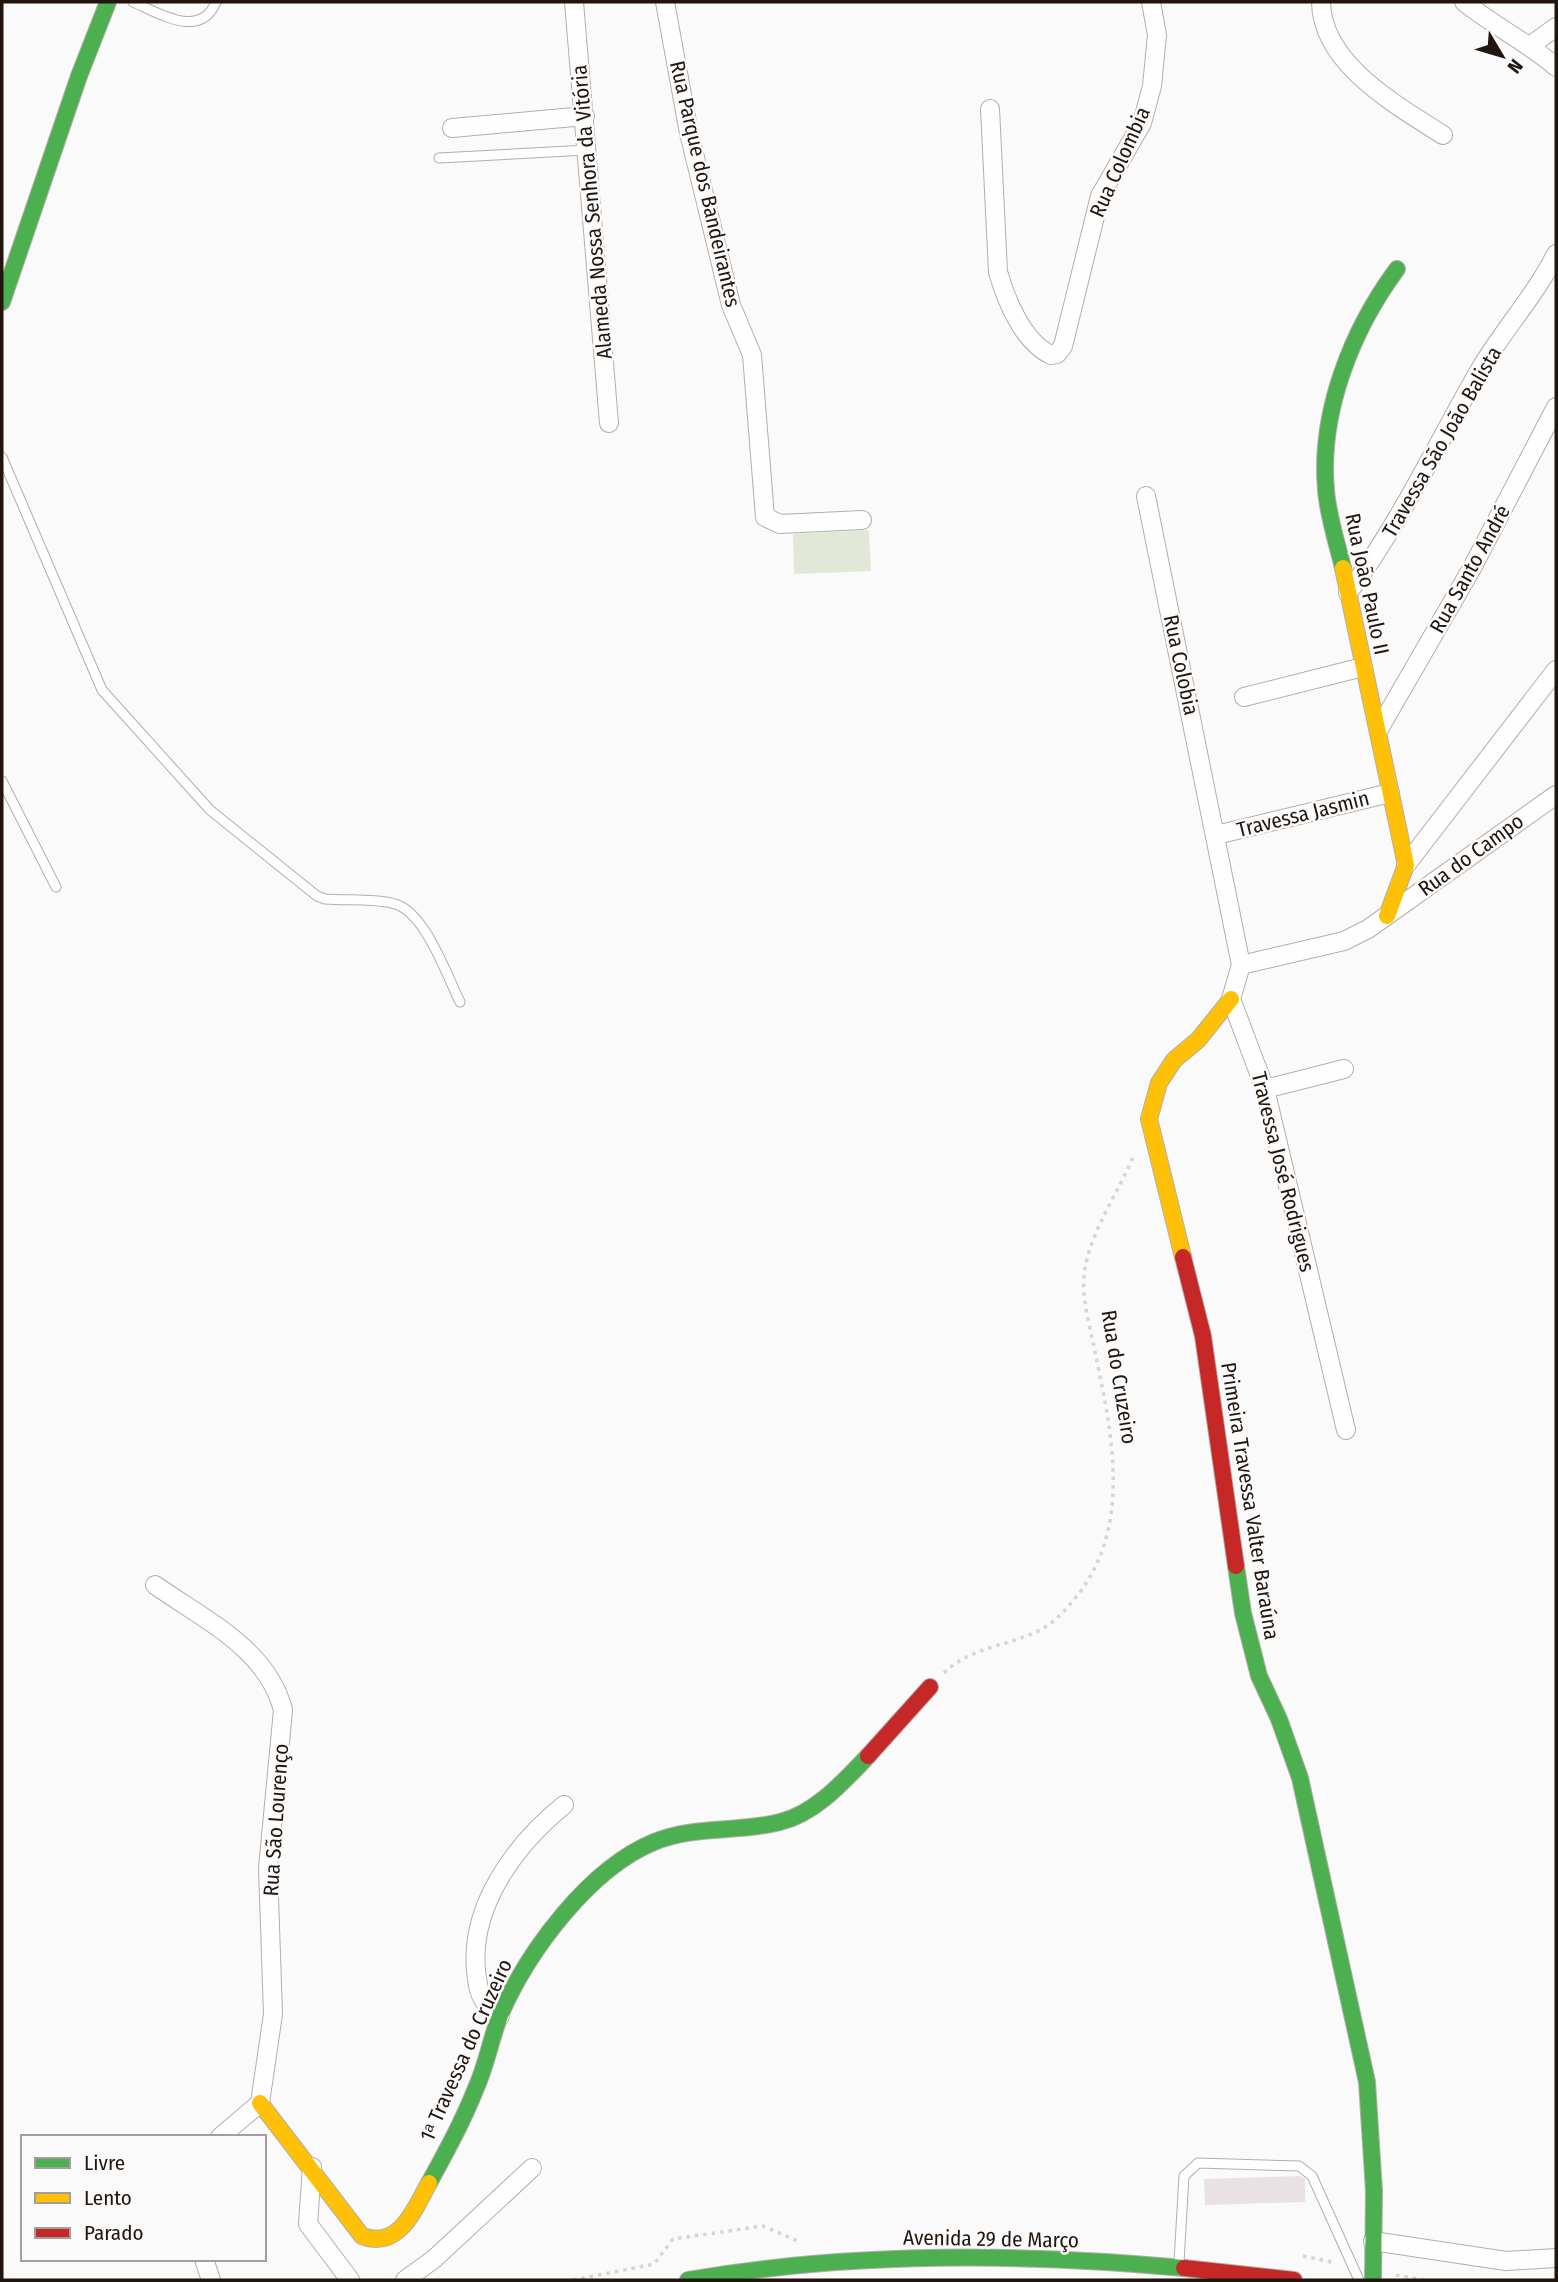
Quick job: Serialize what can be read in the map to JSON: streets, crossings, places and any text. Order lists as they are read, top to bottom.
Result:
{
  "streets": {
    "street": [
      "Rua Colombia",
      "Rua Parque dos Bandeirantes",
      "Alameda Nossa Senhora da Vitória",
      "Travessa São João Balista",
      "Rua Santo André",
      "Rua João Paulo II",
      "Rua Colobia",
      "Travessa Jasmin",
      "Rua do Campo",
      "Travessa José Rodrigues",
      "Primeira Travessa Valter Baraúna",
      "Rua São Lourenço",
      "1ᵃ Travessa do Cruzeiro",
      "Avenida 29 de Março"
    ],
    "path": ["Rua do Cruzeiro"]
  },
  "crossings": [
    ["Travessa São João Balista", "Rua João Paulo II"],
    ["Rua Santo André", "Rua João Paulo II"],
    ["Rua João Paulo II", "Travessa Jasmin"],
    ["Rua Colobia", "Travessa Jasmin"],
    ["Travessa José Rodrigues", "Primeira Travessa Valter Baraúna"],
    ["Rua do Cruzeiro", "1ᵃ Travessa do Cruzeiro"]
  ],
  "legend": ["Livre", "Lento", "Parado"],
  "north": "bottom right"
}
